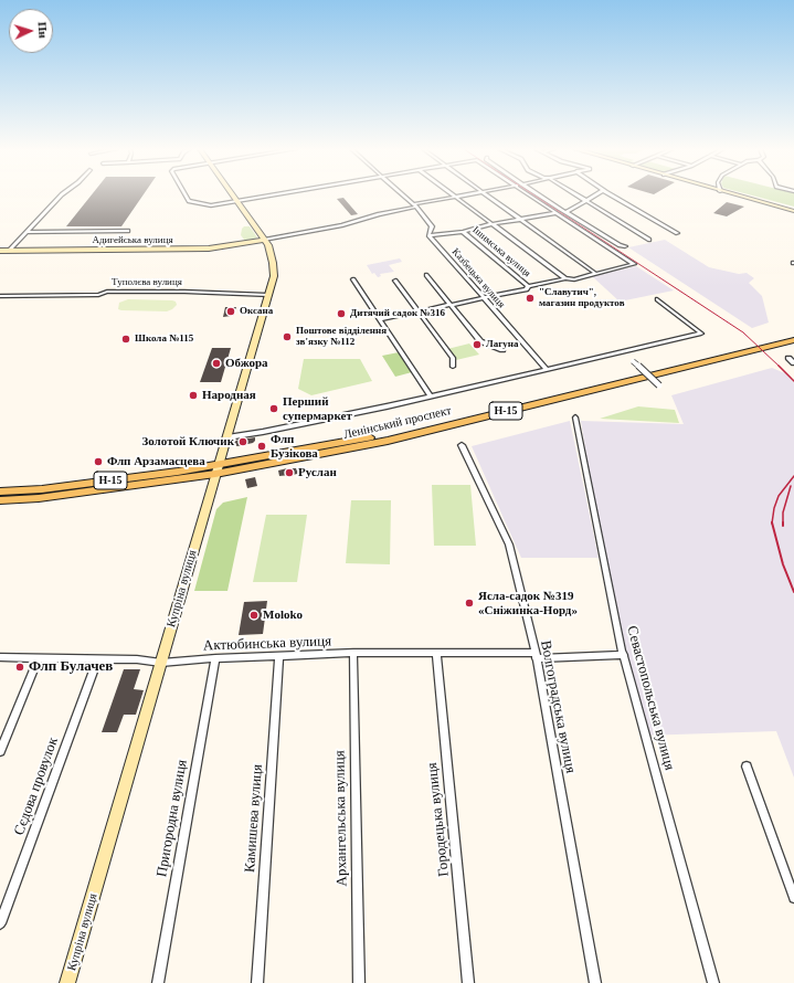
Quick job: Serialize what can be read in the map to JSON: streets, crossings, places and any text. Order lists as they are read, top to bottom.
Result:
{
  "streets": {
    "main road": [
      "Адигейська вулиця",
      "Н-15",
      "Ленінський проспект",
      "Купріна вулиця"
    ],
    "street": [
      "Ішимська вулиця",
      "Казбецька вулиця",
      "Туполєва вулиця",
      "Актюбинська вулиця",
      "Севастопольська вулиця",
      "Волгоградська вулиця",
      "Сєдова провулок",
      "Пригородна вулиця",
      "Камишева вулиця",
      "Архангельська вулиця",
      "Городецька вулиця"
    ]
  },
  "crossings": [
    ["Адигейська вулиця", "Купріна вулиця"],
    ["Туполєва вулиця", "Купріна вулиця"],
    ["Ленінський проспект", "Купріна вулиця"],
    ["Купріна вулиця", "Актюбинська вулиця"],
    ["Актюбинська вулиця", "Севастопольська вулиця"],
    ["Актюбинська вулиця", "Волгоградська вулиця"],
    ["Актюбинська вулиця", "Сєдова провулок"],
    ["Актюбинська вулиця", "Пригородна вулиця"],
    ["Актюбинська вулиця", "Камишева вулиця"],
    ["Актюбинська вулиця", "Архангельська вулиця"],
    ["Актюбинська вулиця", "Городецька вулиця"]
  ],
  "places": [
    "\"Славутич\", магазин продуктов",
    "Оксана",
    "Дитячий садок №316",
    "Поштове відділення зв'язку №112",
    "Школа №115",
    "Лагуна",
    "Обжора",
    "Народная",
    "Перший супермаркет",
    "Золотой Ключик",
    "Флп Бузікова",
    "Флп Арзамасцева",
    "Руслан",
    "Ясла-садок №319 «Сніжинка-Норд»",
    "Moloko",
    "Флп Булачев"
  ],
  "north": "right"
}
